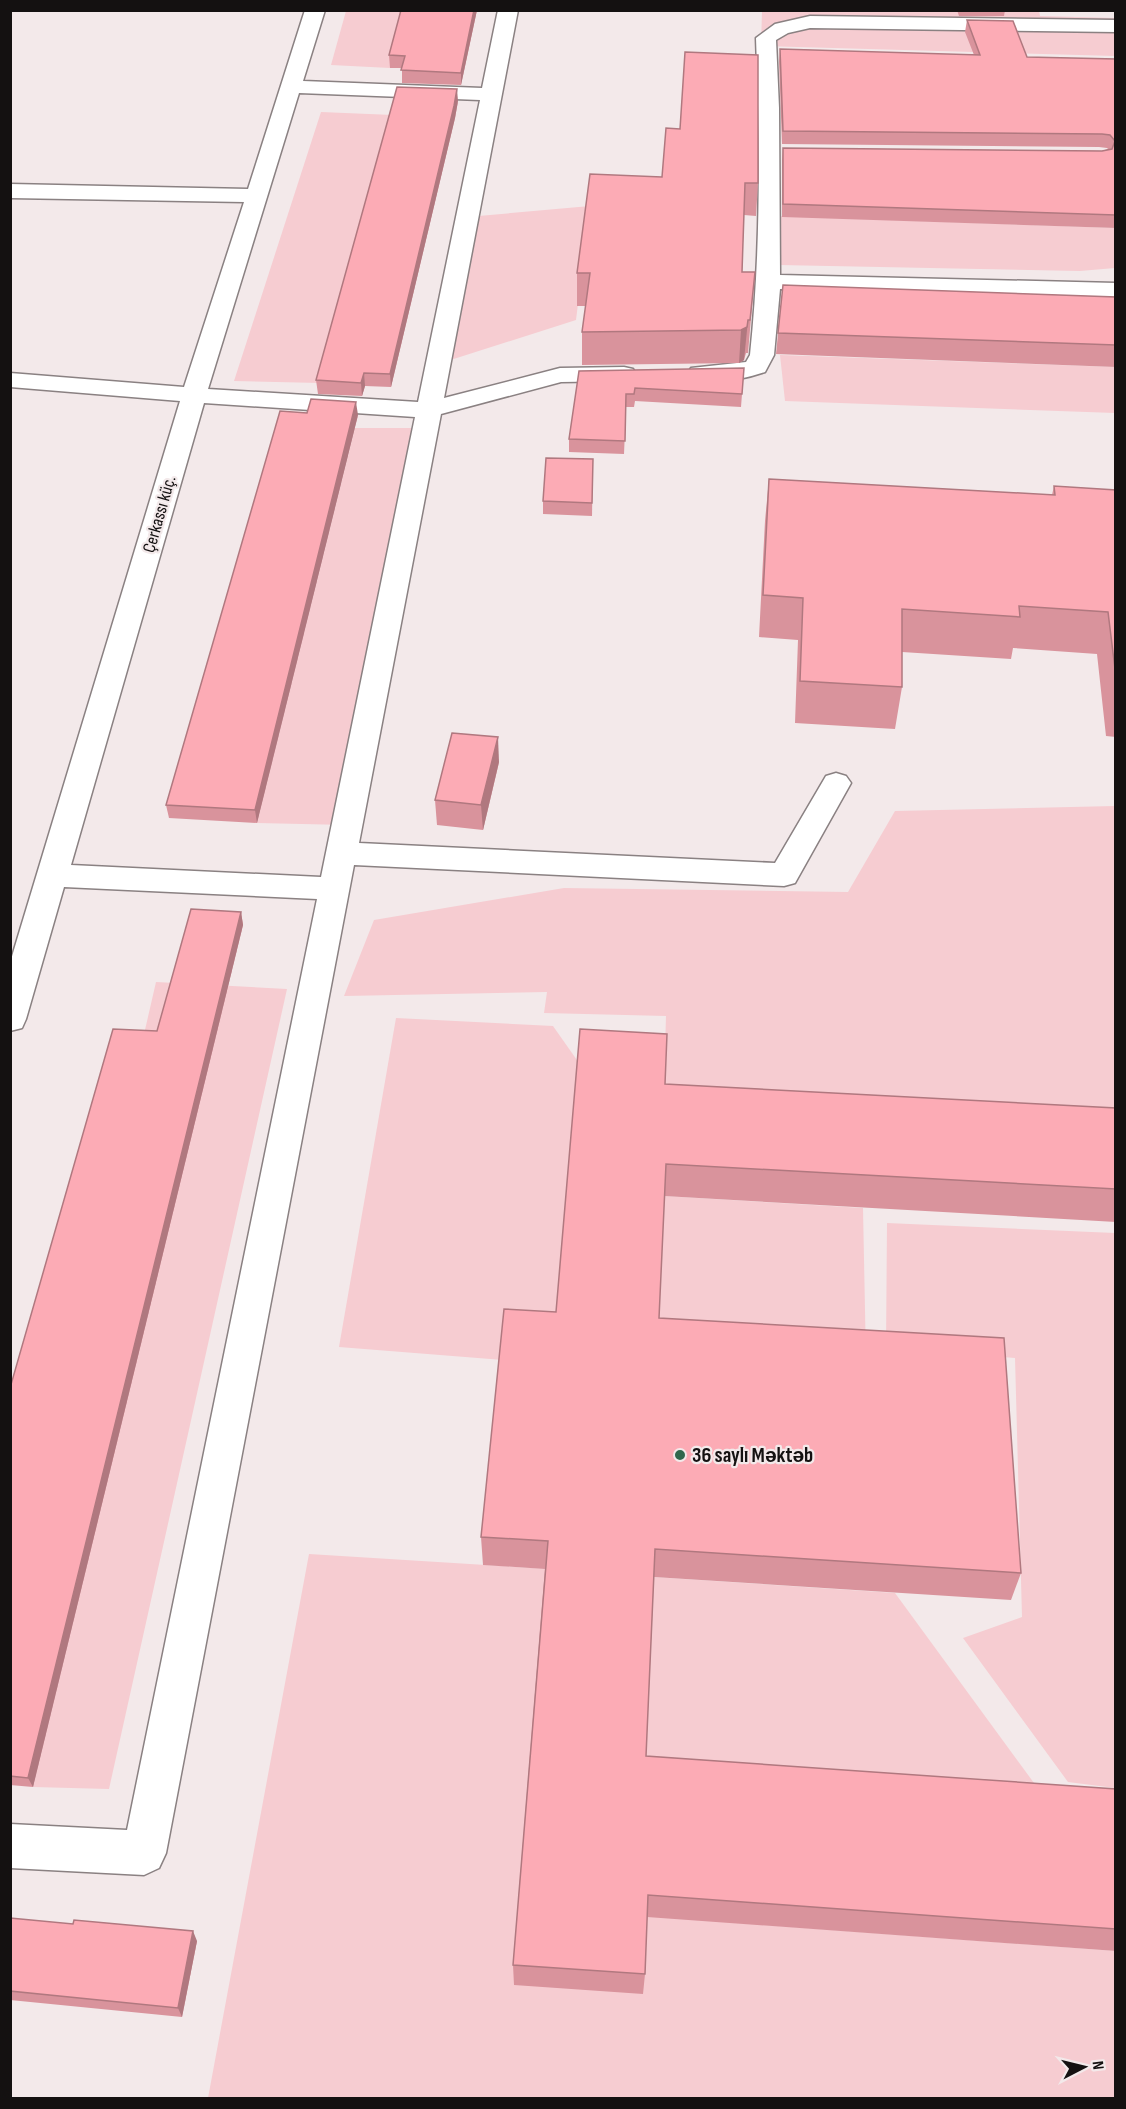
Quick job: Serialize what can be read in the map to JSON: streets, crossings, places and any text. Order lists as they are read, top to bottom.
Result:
{
  "streets": {
    "street": ["Çerkassı küç."]
  },
  "places": ["36 saylı Məktəb"],
  "north": "right"
}
